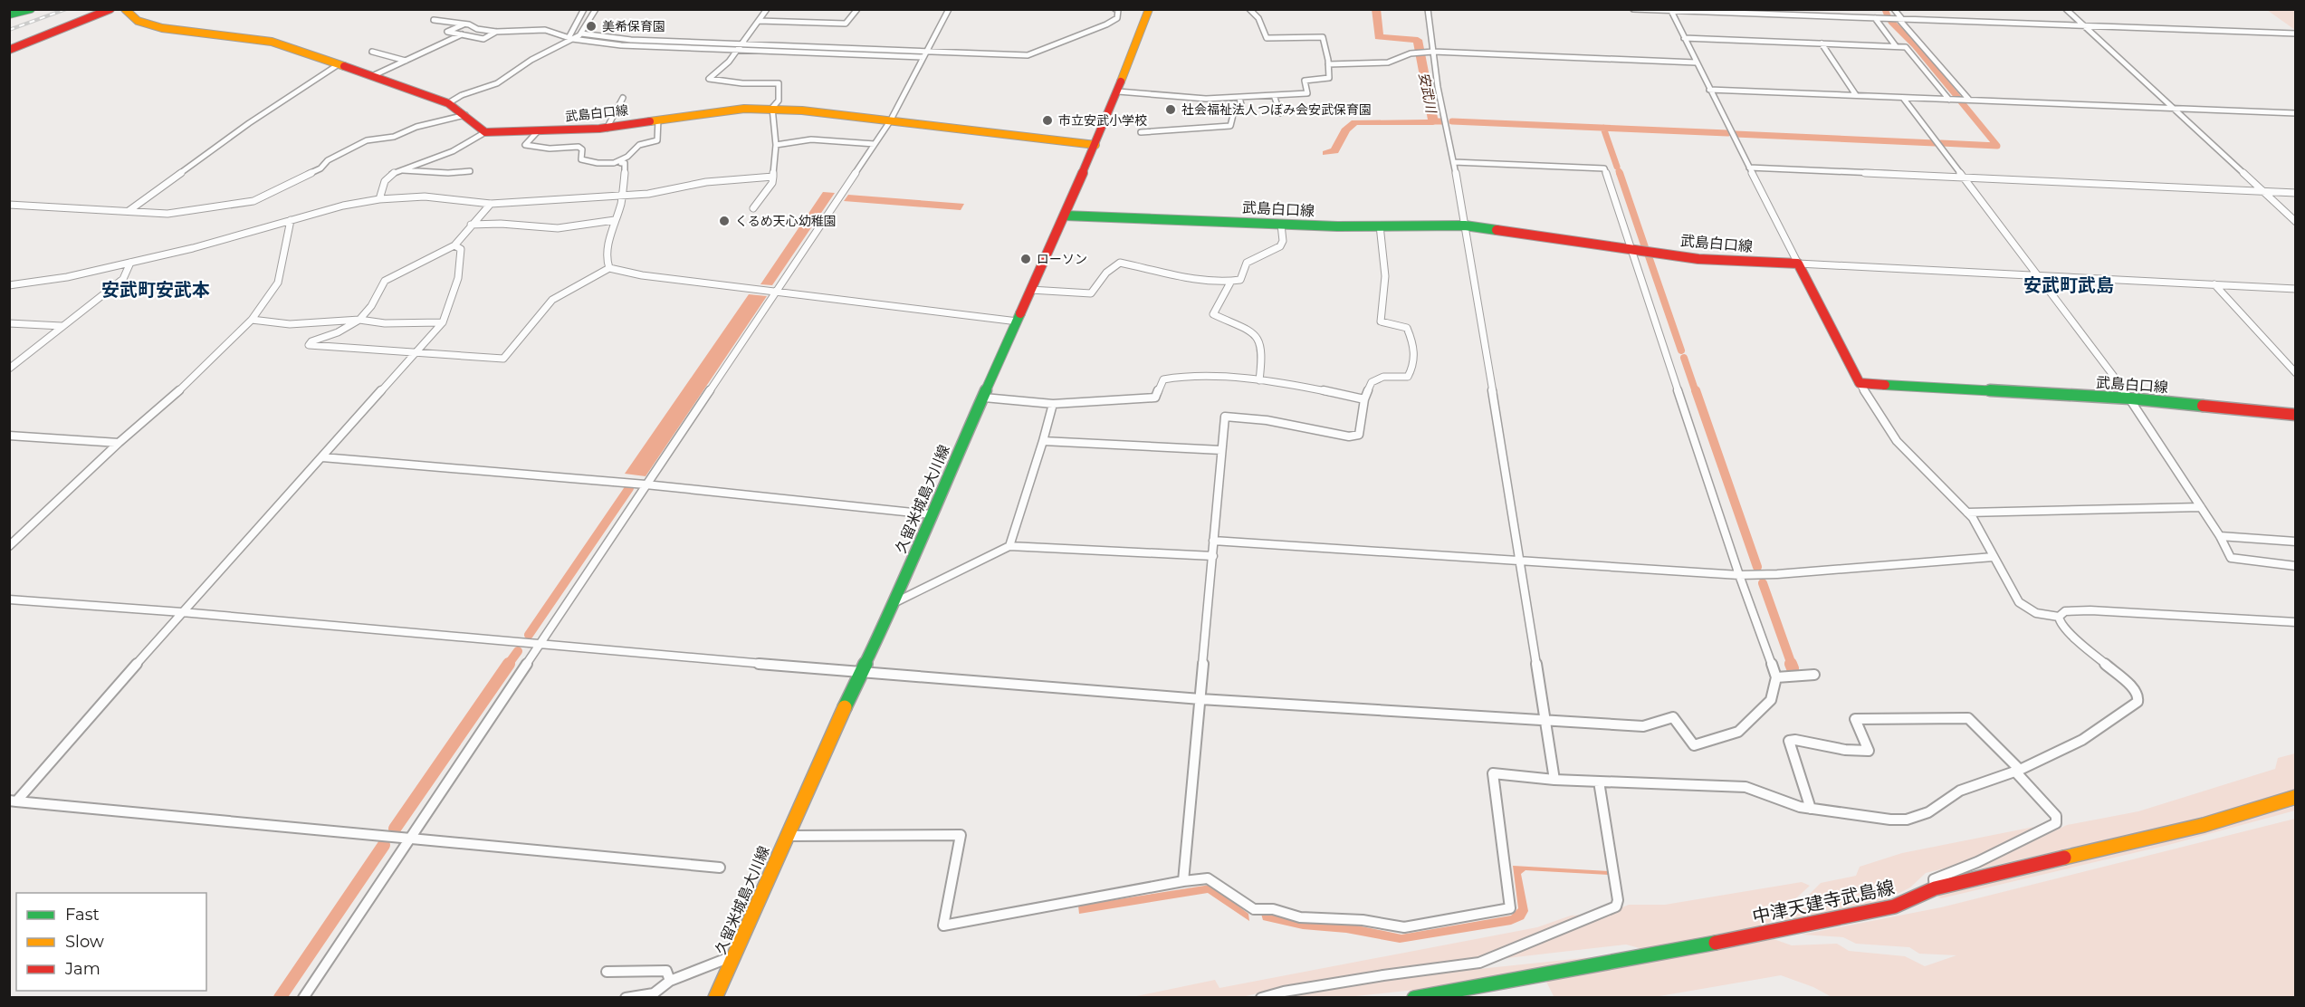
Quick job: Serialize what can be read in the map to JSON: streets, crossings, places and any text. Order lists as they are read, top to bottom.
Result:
{
  "streets": {
    "main road": ["武島白口線", "久留米城島大川線", "中津天建寺武島線"]
  },
  "crossings": [
    ["武島白口線", "久留米城島大川線"]
  ],
  "districts": ["安武町武島", "安武町安武本"],
  "water": ["安武川"],
  "places": [
    "美希保育園",
    "社会福祉法人つぼみ会安武保育園",
    "市立安武小学校",
    "くるめ天心幼稚園",
    "ローソン"
  ],
  "legend": ["Fast", "Slow", "Jam"]
}
